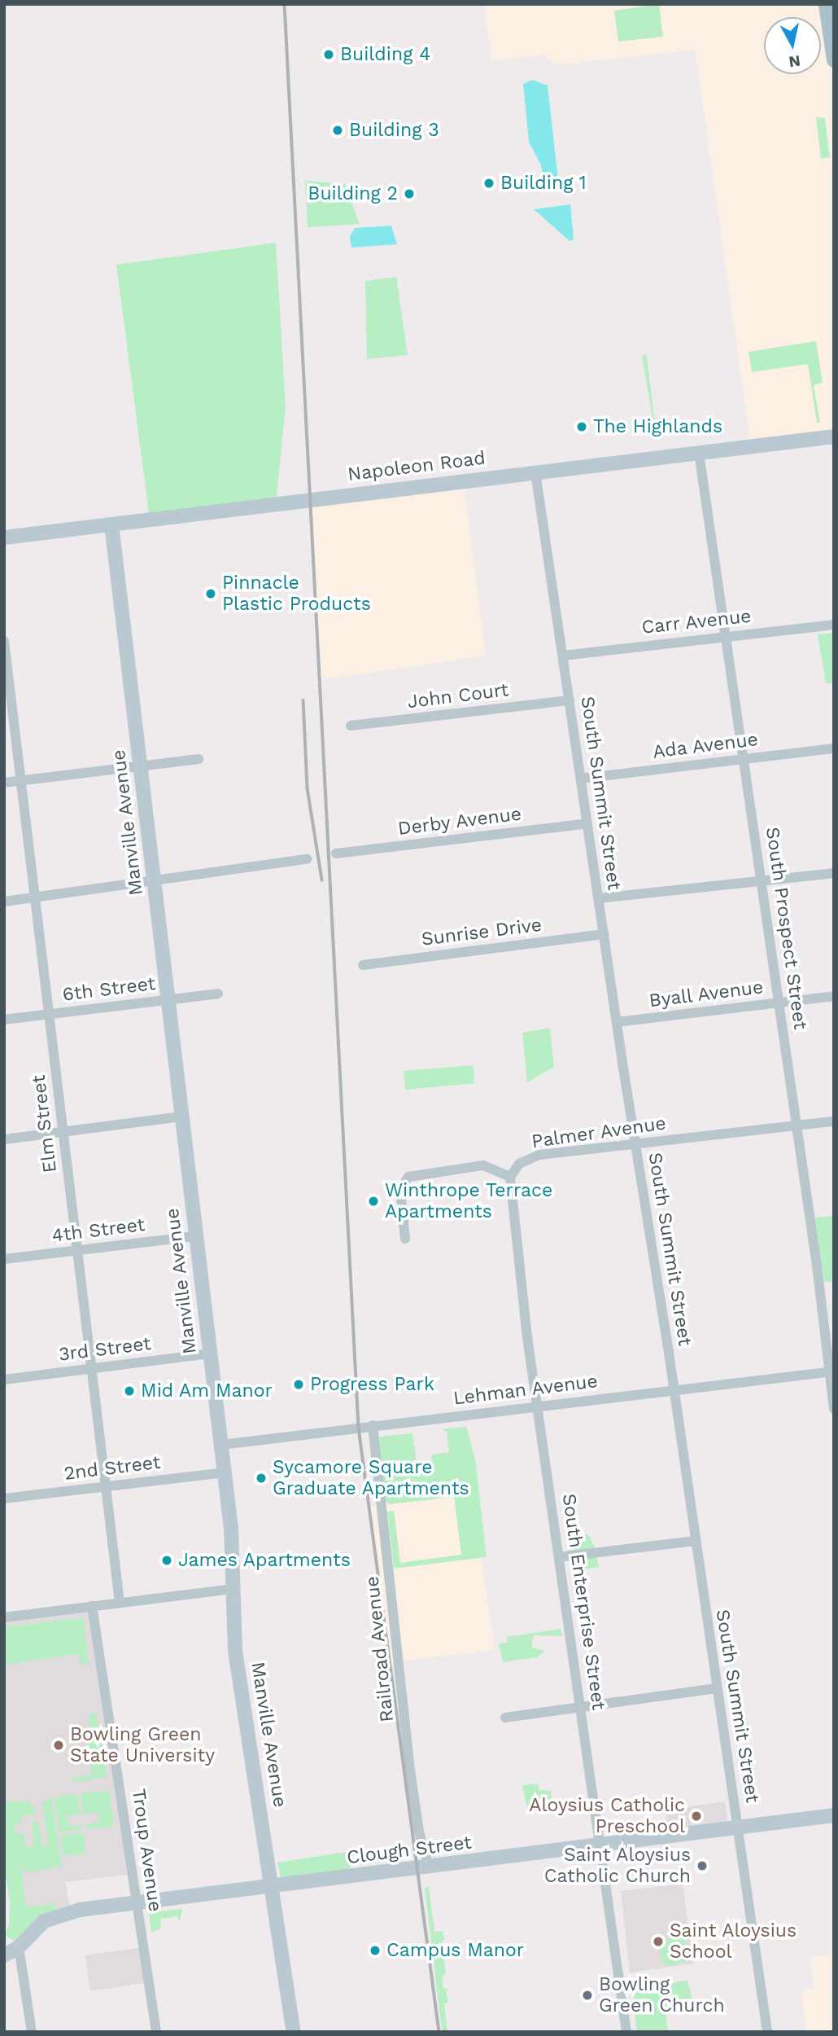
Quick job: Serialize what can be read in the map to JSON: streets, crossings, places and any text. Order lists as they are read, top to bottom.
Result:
{
  "streets": {
    "street": [
      "Napoleon Road",
      "Carr Avenue",
      "John Court",
      "Ada Avenue",
      "South Summit Street",
      "Derby Avenue",
      "Manville Avenue",
      "South Prospect Street",
      "Sunrise Drive",
      "6th Street",
      "Byall Avenue",
      "Elm Street",
      "Palmer Avenue",
      "4th Street",
      "3rd Street",
      "Lehman Avenue",
      "2nd Street",
      "South Enterprise Street",
      "Railroad Avenue",
      "Troup Avenue",
      "Clough Street"
    ]
  },
  "crossings": [
    ["Napoleon Road", "South Summit Street"],
    ["Napoleon Road", "Manville Avenue"],
    ["Napoleon Road", "South Prospect Street"],
    ["Carr Avenue", "South Summit Street"],
    ["Carr Avenue", "South Prospect Street"],
    ["John Court", "South Summit Street"],
    ["Ada Avenue", "South Summit Street"],
    ["Ada Avenue", "South Prospect Street"],
    ["South Summit Street", "Derby Avenue"],
    ["South Summit Street", "Sunrise Drive"],
    ["South Summit Street", "Byall Avenue"],
    ["South Summit Street", "Palmer Avenue"],
    ["South Summit Street", "Lehman Avenue"],
    ["South Summit Street", "Clough Street"],
    ["Manville Avenue", "6th Street"],
    ["Manville Avenue", "4th Street"],
    ["Manville Avenue", "3rd Street"],
    ["Manville Avenue", "Lehman Avenue"],
    ["Manville Avenue", "2nd Street"],
    ["Manville Avenue", "Clough Street"],
    ["South Prospect Street", "Byall Avenue"],
    ["South Prospect Street", "Palmer Avenue"],
    ["South Prospect Street", "Lehman Avenue"],
    ["6th Street", "Elm Street"],
    ["Elm Street", "4th Street"],
    ["Elm Street", "3rd Street"],
    ["Elm Street", "2nd Street"],
    ["Palmer Avenue", "South Enterprise Street"],
    ["Lehman Avenue", "South Enterprise Street"],
    ["Lehman Avenue", "Railroad Avenue"],
    ["South Enterprise Street", "Clough Street"],
    ["Railroad Avenue", "Clough Street"],
    ["Troup Avenue", "Clough Street"]
  ],
  "places": [
    "Building 4",
    "Building 3",
    "Building 1",
    "Building 2",
    "The Highlands",
    "Pinnacle Plastic Products",
    "Winthrope Terrace Apartments",
    "Progress Park",
    "Mid Am Manor",
    "Sycamore Square Graduate Apartments",
    "James Apartments",
    "Bowling Green State University",
    "Aloysius Catholic Preschool",
    "Saint Aloysius Catholic Church",
    "Saint Aloysius School",
    "Campus Manor",
    "Bowling Green Church"
  ],
  "north": "bottom"
}
